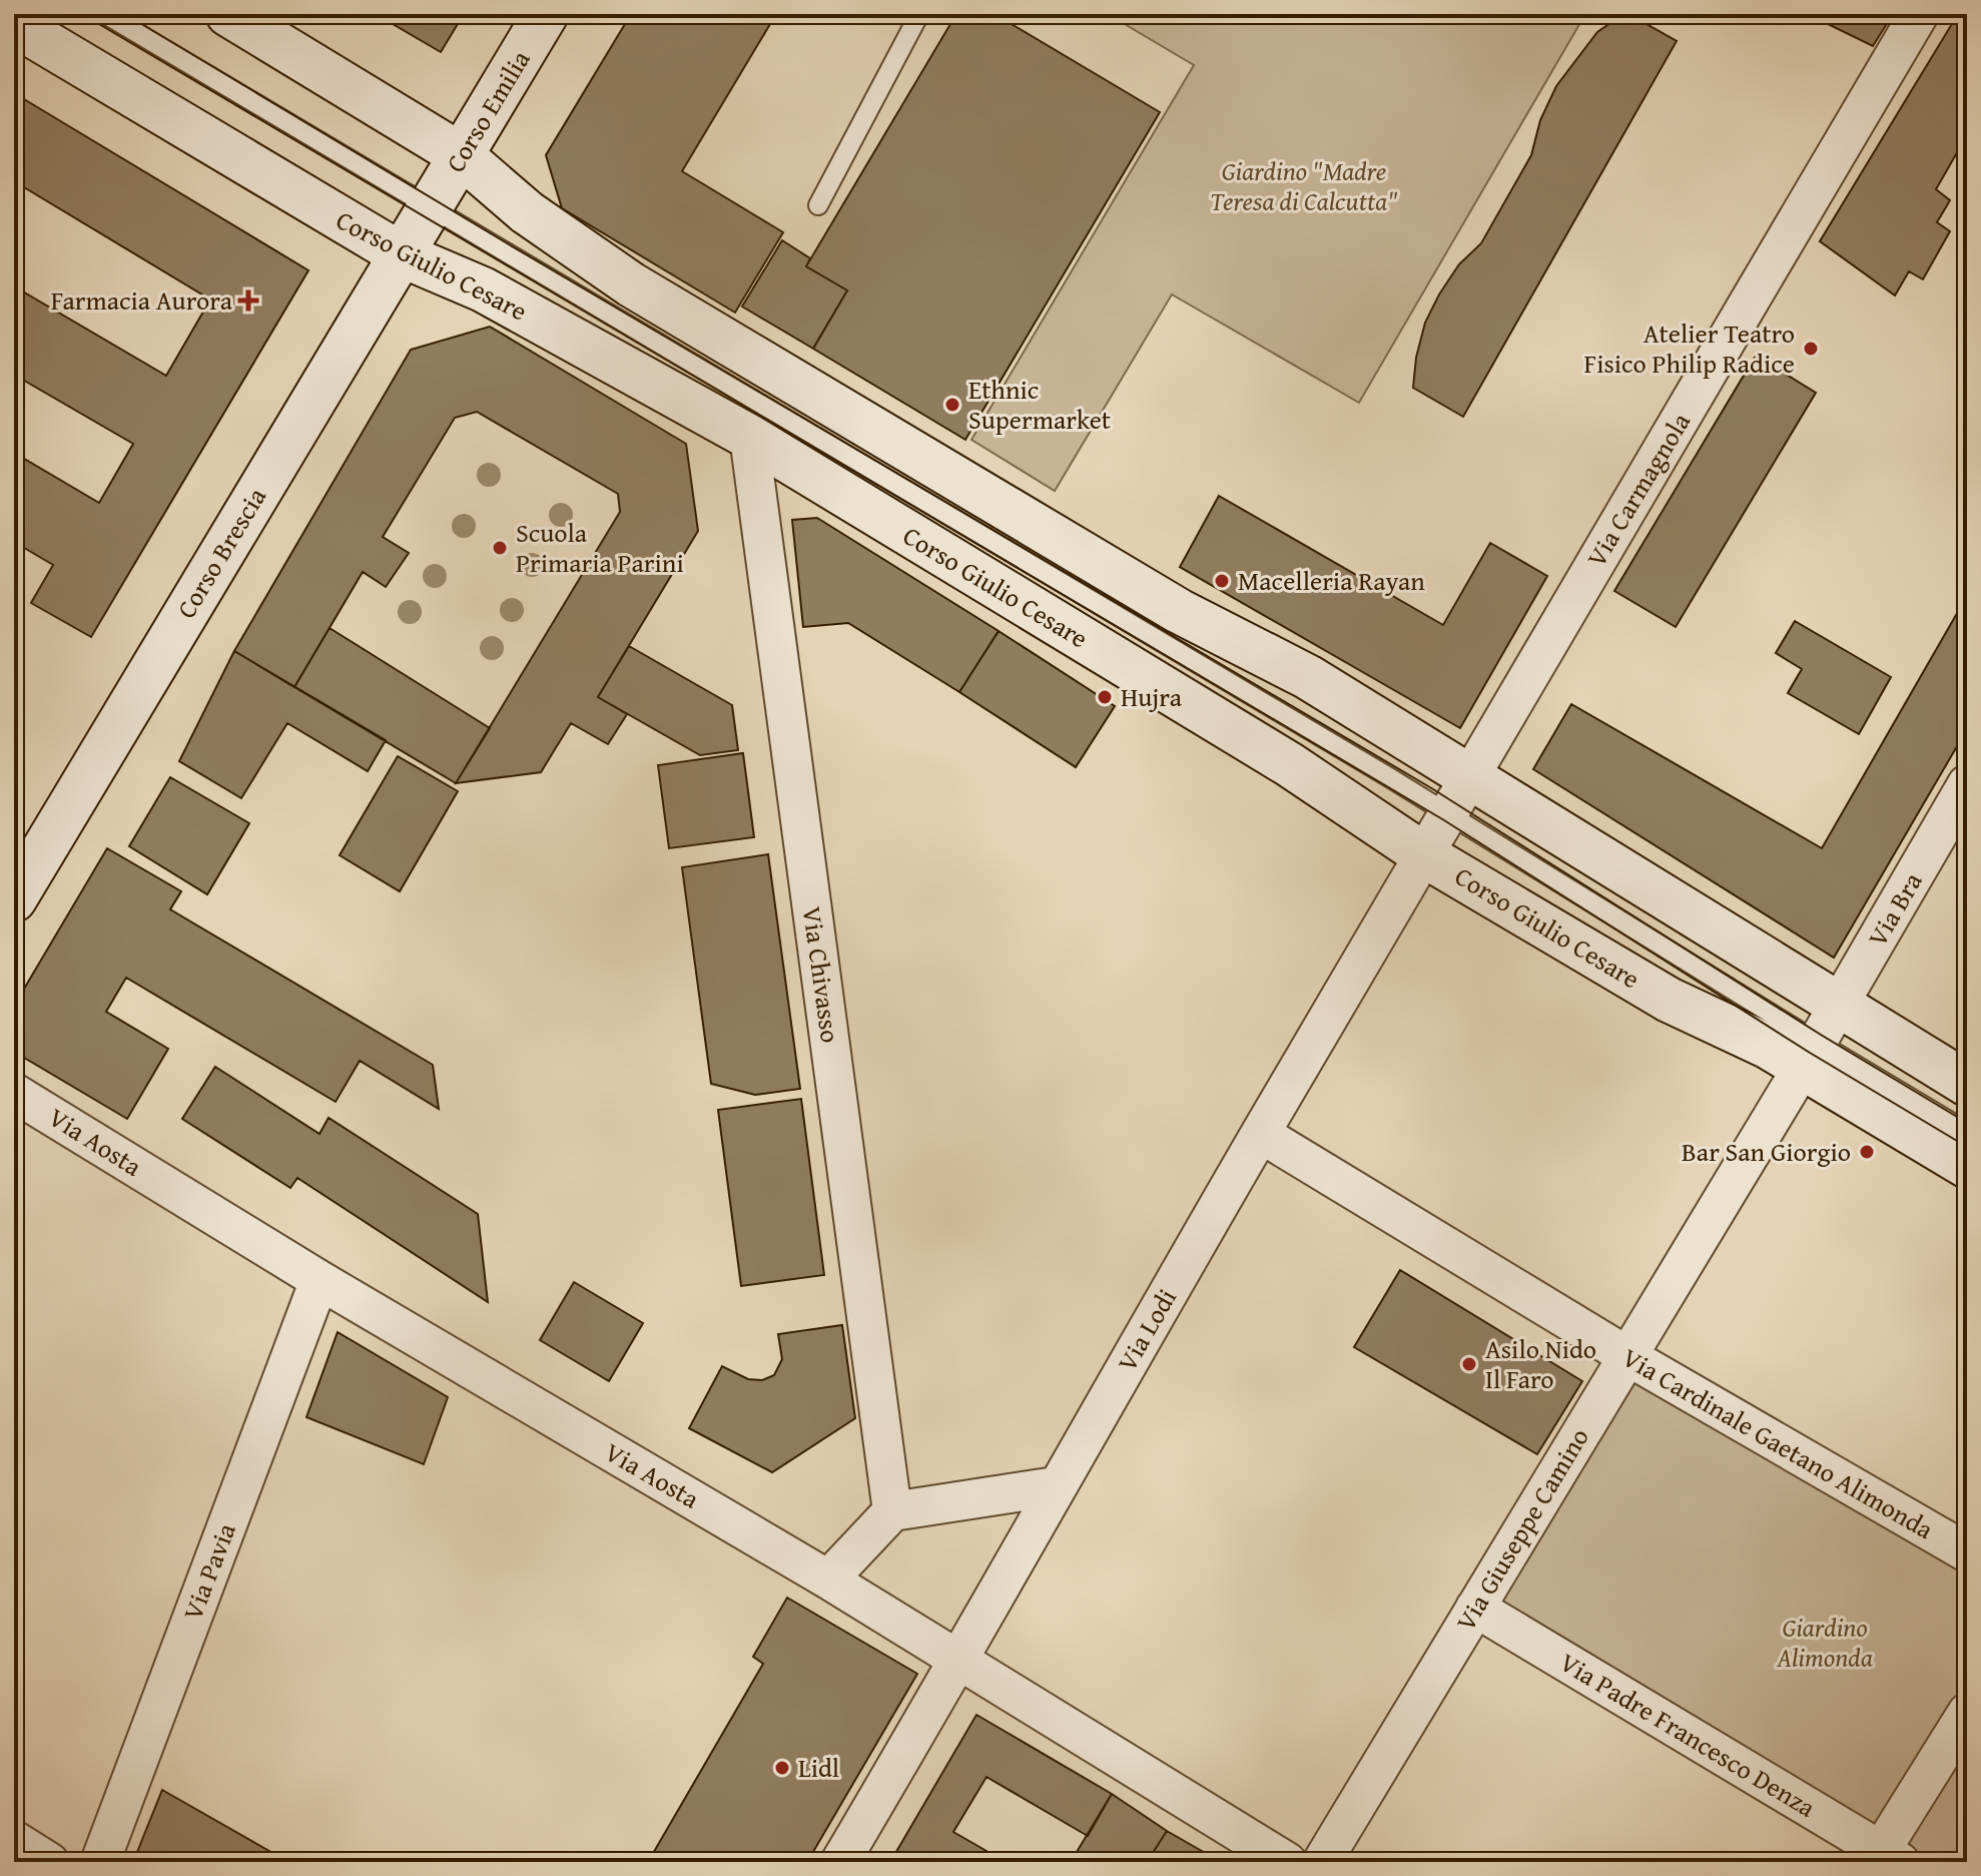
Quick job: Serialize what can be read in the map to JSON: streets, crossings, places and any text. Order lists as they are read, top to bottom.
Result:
{
  "streets": {
    "street": [
      "Corso Emilia",
      "Corso Giulio Cesare",
      "Via Carmagnola",
      "Corso Brescia",
      "Via Bra",
      "Via Chivasso",
      "Via Aosta",
      "Via Lodi",
      "Via Cardinale Gaetano Alimonda",
      "Via Giuseppe Camino",
      "Via Pavia",
      "Via Padre Francesco Denza"
    ]
  },
  "crossings": [
    ["Corso Emilia", "Corso Giulio Cesare"],
    ["Corso Emilia", "Corso Brescia"],
    ["Corso Giulio Cesare", "Via Carmagnola"],
    ["Corso Giulio Cesare", "Corso Brescia"],
    ["Corso Giulio Cesare", "Via Bra"],
    ["Corso Giulio Cesare", "Via Chivasso"],
    ["Corso Giulio Cesare", "Via Lodi"],
    ["Corso Giulio Cesare", "Via Giuseppe Camino"],
    ["Via Carmagnola", "Via Lodi"],
    ["Via Bra", "Via Giuseppe Camino"],
    ["Via Aosta", "Via Lodi"],
    ["Via Aosta", "Via Pavia"],
    ["Via Lodi", "Via Cardinale Gaetano Alimonda"],
    ["Via Cardinale Gaetano Alimonda", "Via Giuseppe Camino"],
    ["Via Giuseppe Camino", "Via Padre Francesco Denza"]
  ],
  "parks": ["Giardino \"Madre Teresa di Calcutta\"", "Giardino Alimonda"],
  "places": {
    "health": ["Farmacia Aurora"],
    "other": [
      "Atelier Teatro Fisico Philip Radice",
      "Ethnic Supermarket",
      "Scuola Primaria Parini",
      "Macelleria Rayan",
      "Hujra",
      "Bar San Giorgio",
      "Asilo Nido Il Faro",
      "Lidl"
    ]
  }
}
